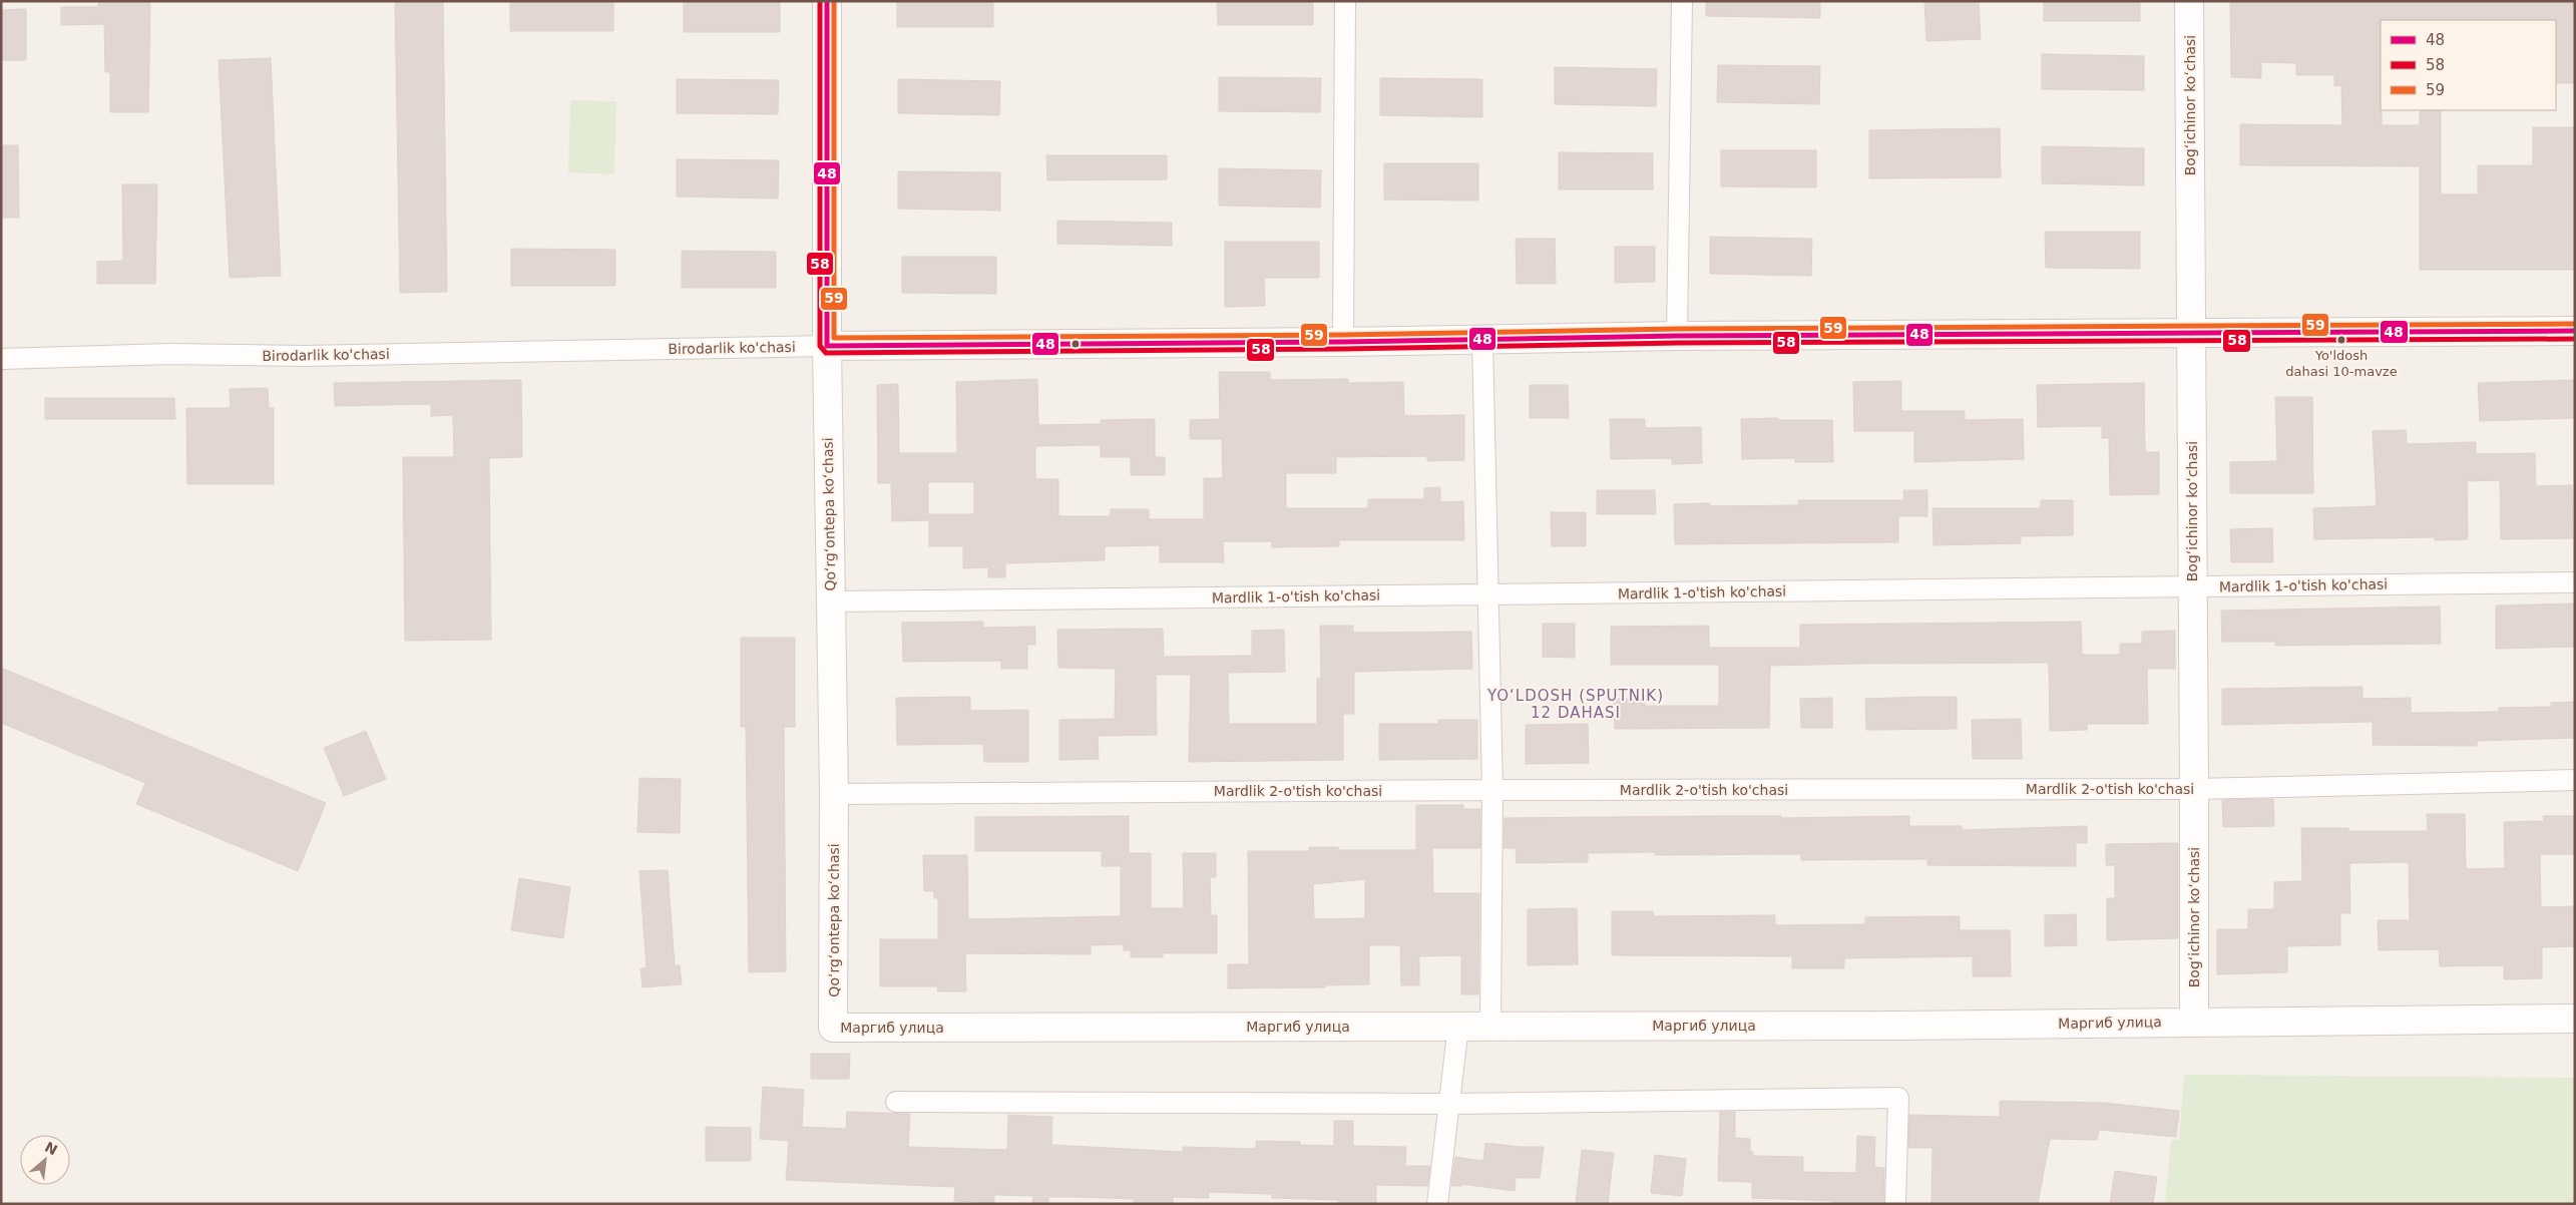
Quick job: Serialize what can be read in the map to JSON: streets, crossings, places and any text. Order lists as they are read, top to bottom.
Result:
{
  "streets": {
    "street": [
      "Bogʻichinor koʻchasi",
      "Birodarlik ko'chasi",
      "Qoʻrgʻontepa koʻchasi",
      "Mardlik 1-o'tish ko'chasi",
      "Mardlik 2-o'tish ko'chasi",
      "Маргиб улица"
    ]
  },
  "crossings": [
    ["Bogʻichinor koʻchasi", "Birodarlik ko'chasi"],
    ["Bogʻichinor koʻchasi", "Mardlik 1-o'tish ko'chasi"],
    ["Bogʻichinor koʻchasi", "Mardlik 2-o'tish ko'chasi"],
    ["Bogʻichinor koʻchasi", "Маргиб улица"],
    ["Birodarlik ko'chasi", "Qoʻrgʻontepa koʻchasi"],
    ["Qoʻrgʻontepa koʻchasi", "Mardlik 1-o'tish ko'chasi"],
    ["Qoʻrgʻontepa koʻchasi", "Mardlik 2-o'tish ko'chasi"],
    ["Qoʻrgʻontepa koʻchasi", "Маргиб улица"]
  ],
  "districts": ["YO‘LDOSH (SPUTNIK) 12 DAHASI"],
  "places": ["Yo'ldosh dahasi 10-mavze"],
  "lines": ["transit line 48", "transit line 58", "transit line 59"],
  "legend": ["48", "58", "59"],
  "north": "top right"
}
